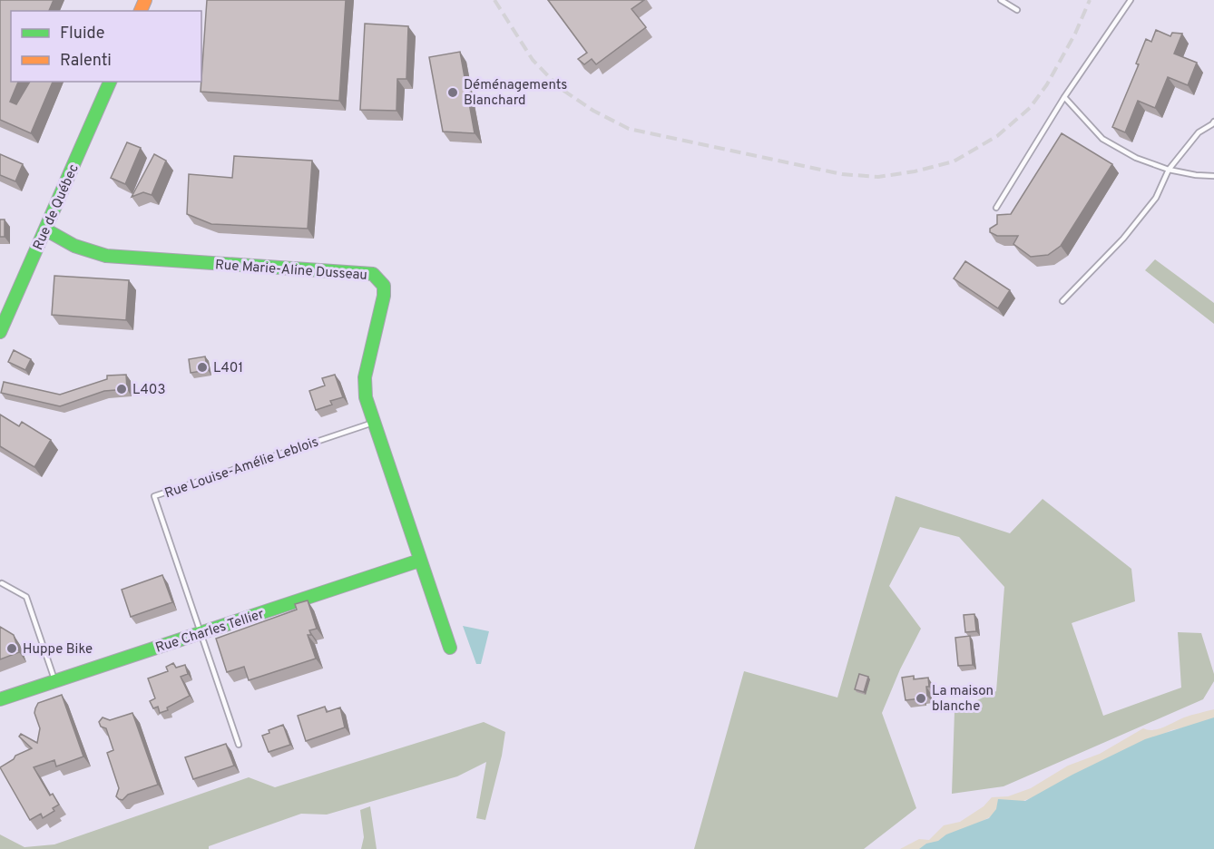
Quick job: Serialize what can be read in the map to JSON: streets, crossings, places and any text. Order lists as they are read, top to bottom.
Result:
{
  "streets": {
    "street": ["Rue de Québec", "Rue Marie-Aline Dusseau", "Rue Charles Tellier"],
    "lane": ["Rue Louise-Amélie Leblois"]
  },
  "crossings": [
    ["Rue de Québec", "Rue Marie-Aline Dusseau"],
    ["Rue Marie-Aline Dusseau", "Rue Louise-Amélie Leblois"],
    ["Rue Marie-Aline Dusseau", "Rue Charles Tellier"],
    ["Rue Louise-Amélie Leblois", "Rue Charles Tellier"]
  ],
  "places": [
    "Déménagements Blanchard",
    "L401",
    "L403",
    "Huppe Bike",
    "La maison blanche"
  ],
  "legend": ["Fluide", "Ralenti"]
}
